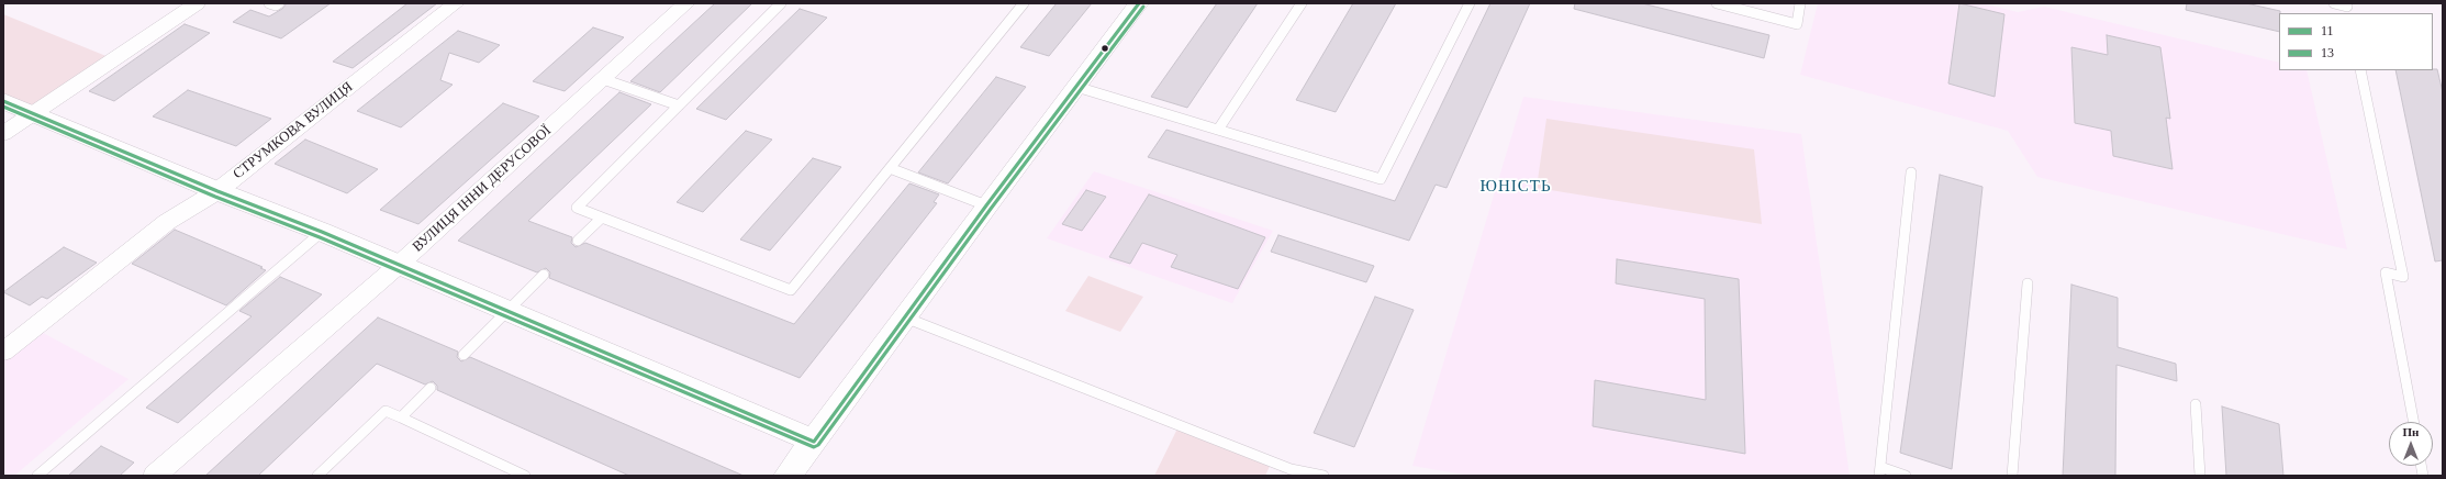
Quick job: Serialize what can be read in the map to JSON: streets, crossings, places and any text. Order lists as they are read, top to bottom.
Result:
{
  "streets": {
    "street": ["СТРУМКОВА ВУЛИЦЯ", "ВУЛИЦЯ ІННИ ДЕРУСОВОЇ"]
  },
  "districts": ["ЮНІСТЬ"],
  "lines": ["transit line 11", "transit line 13"],
  "legend": ["11", "13"],
  "north": "top"
}
